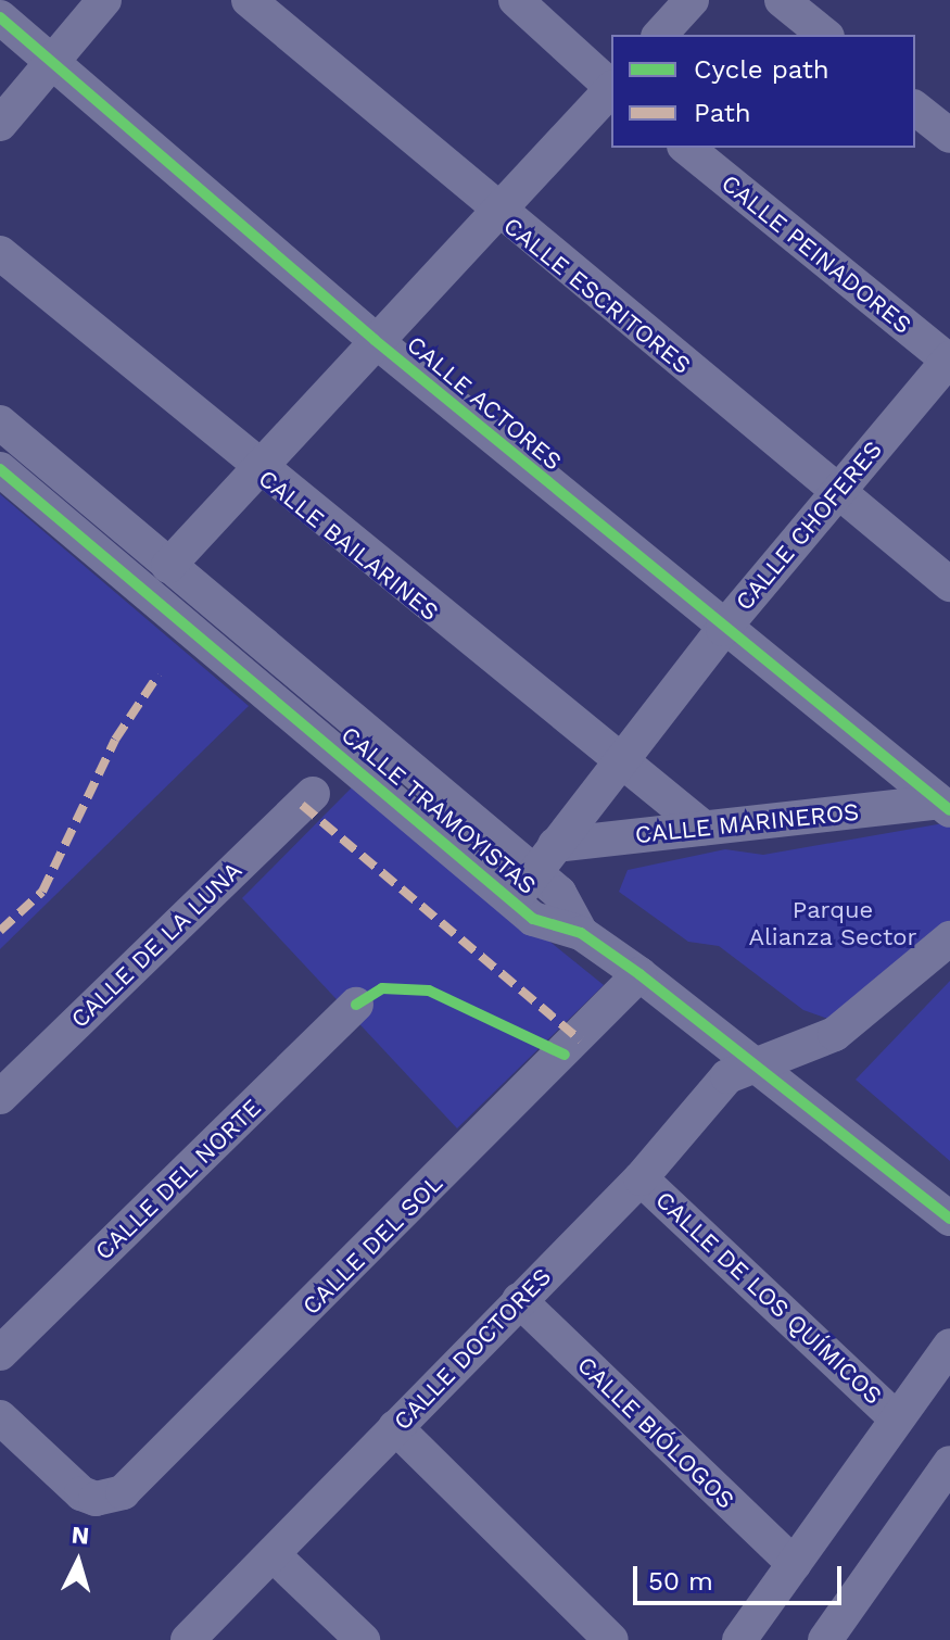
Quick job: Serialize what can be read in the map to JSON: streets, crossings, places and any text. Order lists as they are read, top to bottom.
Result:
{
  "streets": {
    "street": [
      "CALLE PEINADORES",
      "CALLE ESCRITORES",
      "CALLE ACTORES",
      "CALLE CHOFERES",
      "CALLE BAILARINES",
      "CALLE TRAMOYISTAS",
      "CALLE MARINEROS",
      "CALLE DE LA LUNA",
      "CALLE DEL NORTE",
      "CALLE DEL SOL",
      "CALLE DE LOS QUÍMICOS",
      "CALLE DOCTORES",
      "CALLE BIÓLOGOS"
    ]
  },
  "crossings": [
    ["CALLE PEINADORES", "CALLE CHOFERES"],
    ["CALLE ESCRITORES", "CALLE CHOFERES"],
    ["CALLE ACTORES", "CALLE CHOFERES"],
    ["CALLE ACTORES", "CALLE MARINEROS"],
    ["CALLE CHOFERES", "CALLE BAILARINES"],
    ["CALLE CHOFERES", "CALLE TRAMOYISTAS"],
    ["CALLE CHOFERES", "CALLE MARINEROS"],
    ["CALLE BAILARINES", "CALLE MARINEROS"],
    ["CALLE TRAMOYISTAS", "CALLE MARINEROS"],
    ["CALLE TRAMOYISTAS", "CALLE DEL SOL"],
    ["CALLE TRAMOYISTAS", "CALLE DOCTORES"],
    ["CALLE DE LOS QUÍMICOS", "CALLE DOCTORES"],
    ["CALLE DOCTORES", "CALLE BIÓLOGOS"]
  ],
  "parks": ["Parque Alianza Sector"],
  "legend": ["Cycle path", "Path"],
  "scale_bar": "50 m",
  "north": "top"
}
